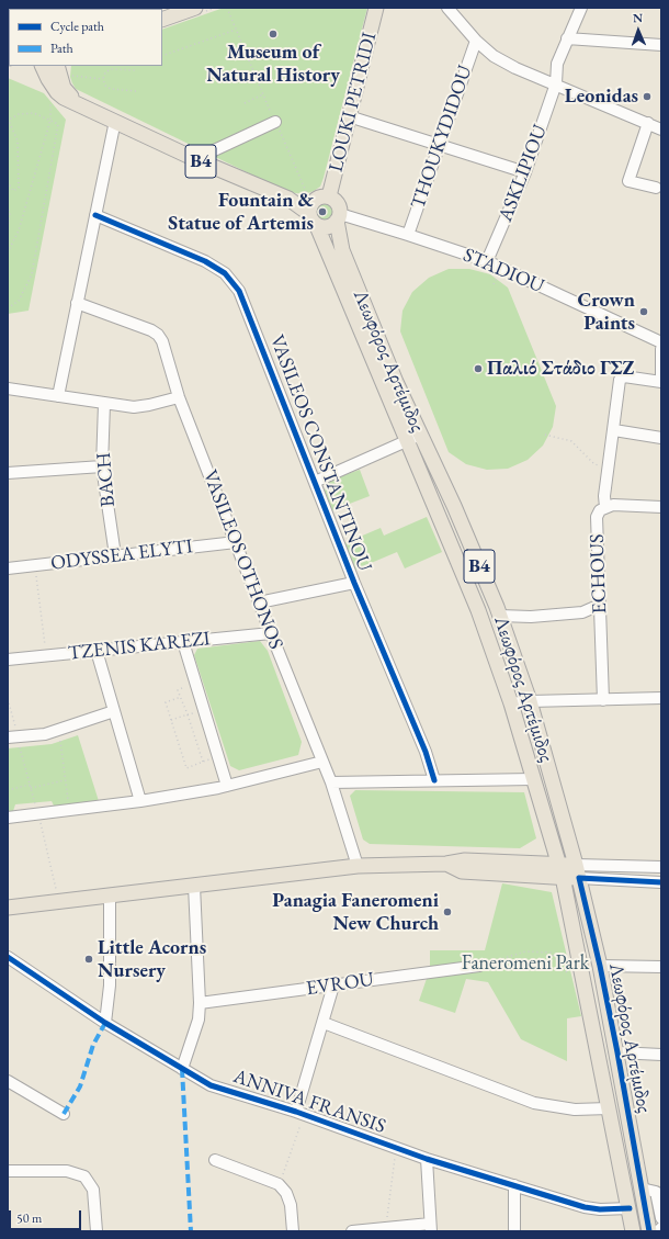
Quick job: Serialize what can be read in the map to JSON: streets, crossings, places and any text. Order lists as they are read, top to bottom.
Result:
{
  "streets": {
    "main road": ["LOUKI PETRIDI", "B4", "Λεωφόρος Αρτέμιδος"],
    "street": [
      "THOUKYDIDOU",
      "ASKLIPIOU",
      "STADIOU",
      "VASILEOS CONSTANTINOU",
      "BACH",
      "ODYSSEA ELYTI",
      "VASILEOS OTHONOS",
      "ECHOUS",
      "TZENIS KAREZI",
      "EVROU",
      "ANNIVA FRANSIS"
    ]
  },
  "crossings": [
    ["LOUKI PETRIDI", "B4"],
    ["LOUKI PETRIDI", "STADIOU"],
    ["LOUKI PETRIDI", "Λεωφόρος Αρτέμιδος"],
    ["THOUKYDIDOU", "STADIOU"],
    ["B4", "STADIOU"],
    ["B4", "Λεωφόρος Αρτέμιδος"],
    ["ASKLIPIOU", "STADIOU"],
    ["STADIOU", "Λεωφόρος Αρτέμιδος"],
    ["Λεωφόρος Αρτέμιδος", "ANNIVA FRANSIS"],
    ["BACH", "ODYSSEA ELYTI"],
    ["ODYSSEA ELYTI", "VASILEOS OTHONOS"],
    ["VASILEOS OTHONOS", "TZENIS KAREZI"]
  ],
  "parks": ["Faneromeni Park"],
  "places": [
    "Museum of Natural History",
    "Leonidas",
    "Fountain & Statue of Artemis",
    "Crown Paints",
    "Παλιό Στάδιο ΓΣΖ",
    "Panagia Faneromeni New Church",
    "Little Acorns Nursery"
  ],
  "legend": ["Cycle path", "Path"],
  "scale_bar": "50 m",
  "north": "top"
}
